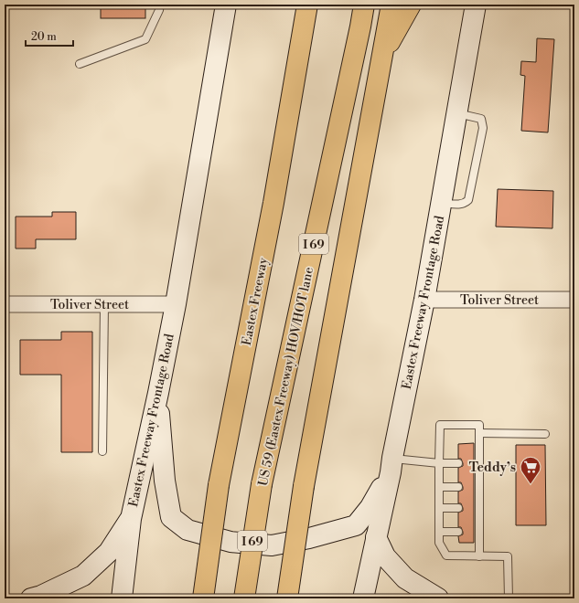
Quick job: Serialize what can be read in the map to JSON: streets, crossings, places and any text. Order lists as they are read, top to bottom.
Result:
{
  "streets": {
    "highway": ["I 69", "Eastex Freeway", "US 59 (Eastex Freeway) HOV/HOT lane"],
    "main road": ["Eastex Freeway Frontage Road"],
    "street": ["Toliver Street"]
  },
  "crossings": [
    ["Toliver Street", "Eastex Freeway Frontage Road"]
  ],
  "places": {
    "supermarket": ["Teddy’s"]
  },
  "scale_bar": "20 m"
}
